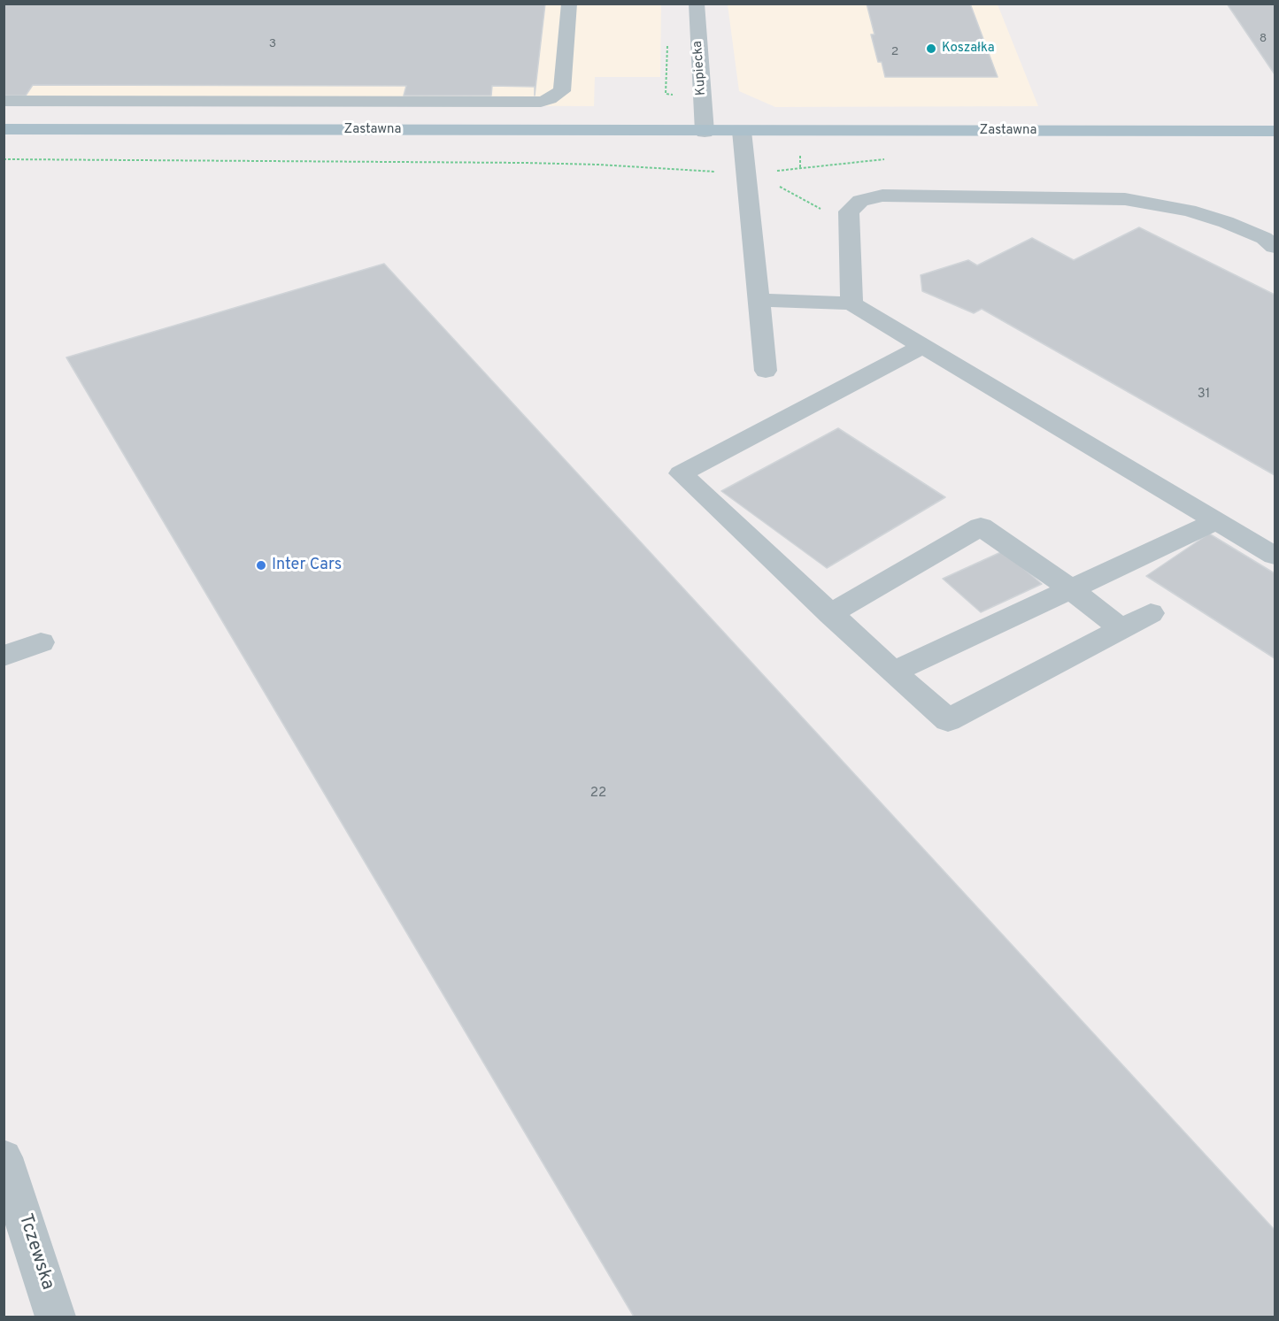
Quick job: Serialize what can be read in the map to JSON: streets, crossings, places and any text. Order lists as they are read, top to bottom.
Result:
{
  "streets": {
    "main road": ["Zastawna"],
    "street": ["Kupiecka", "Tczewska"]
  },
  "crossings": [
    ["Kupiecka", "Zastawna"]
  ],
  "places": ["Koszałka", "Inter Cars"],
  "house_numbers": [
    "8",
    "3",
    "2",
    "31",
    "22"
  ]
}
